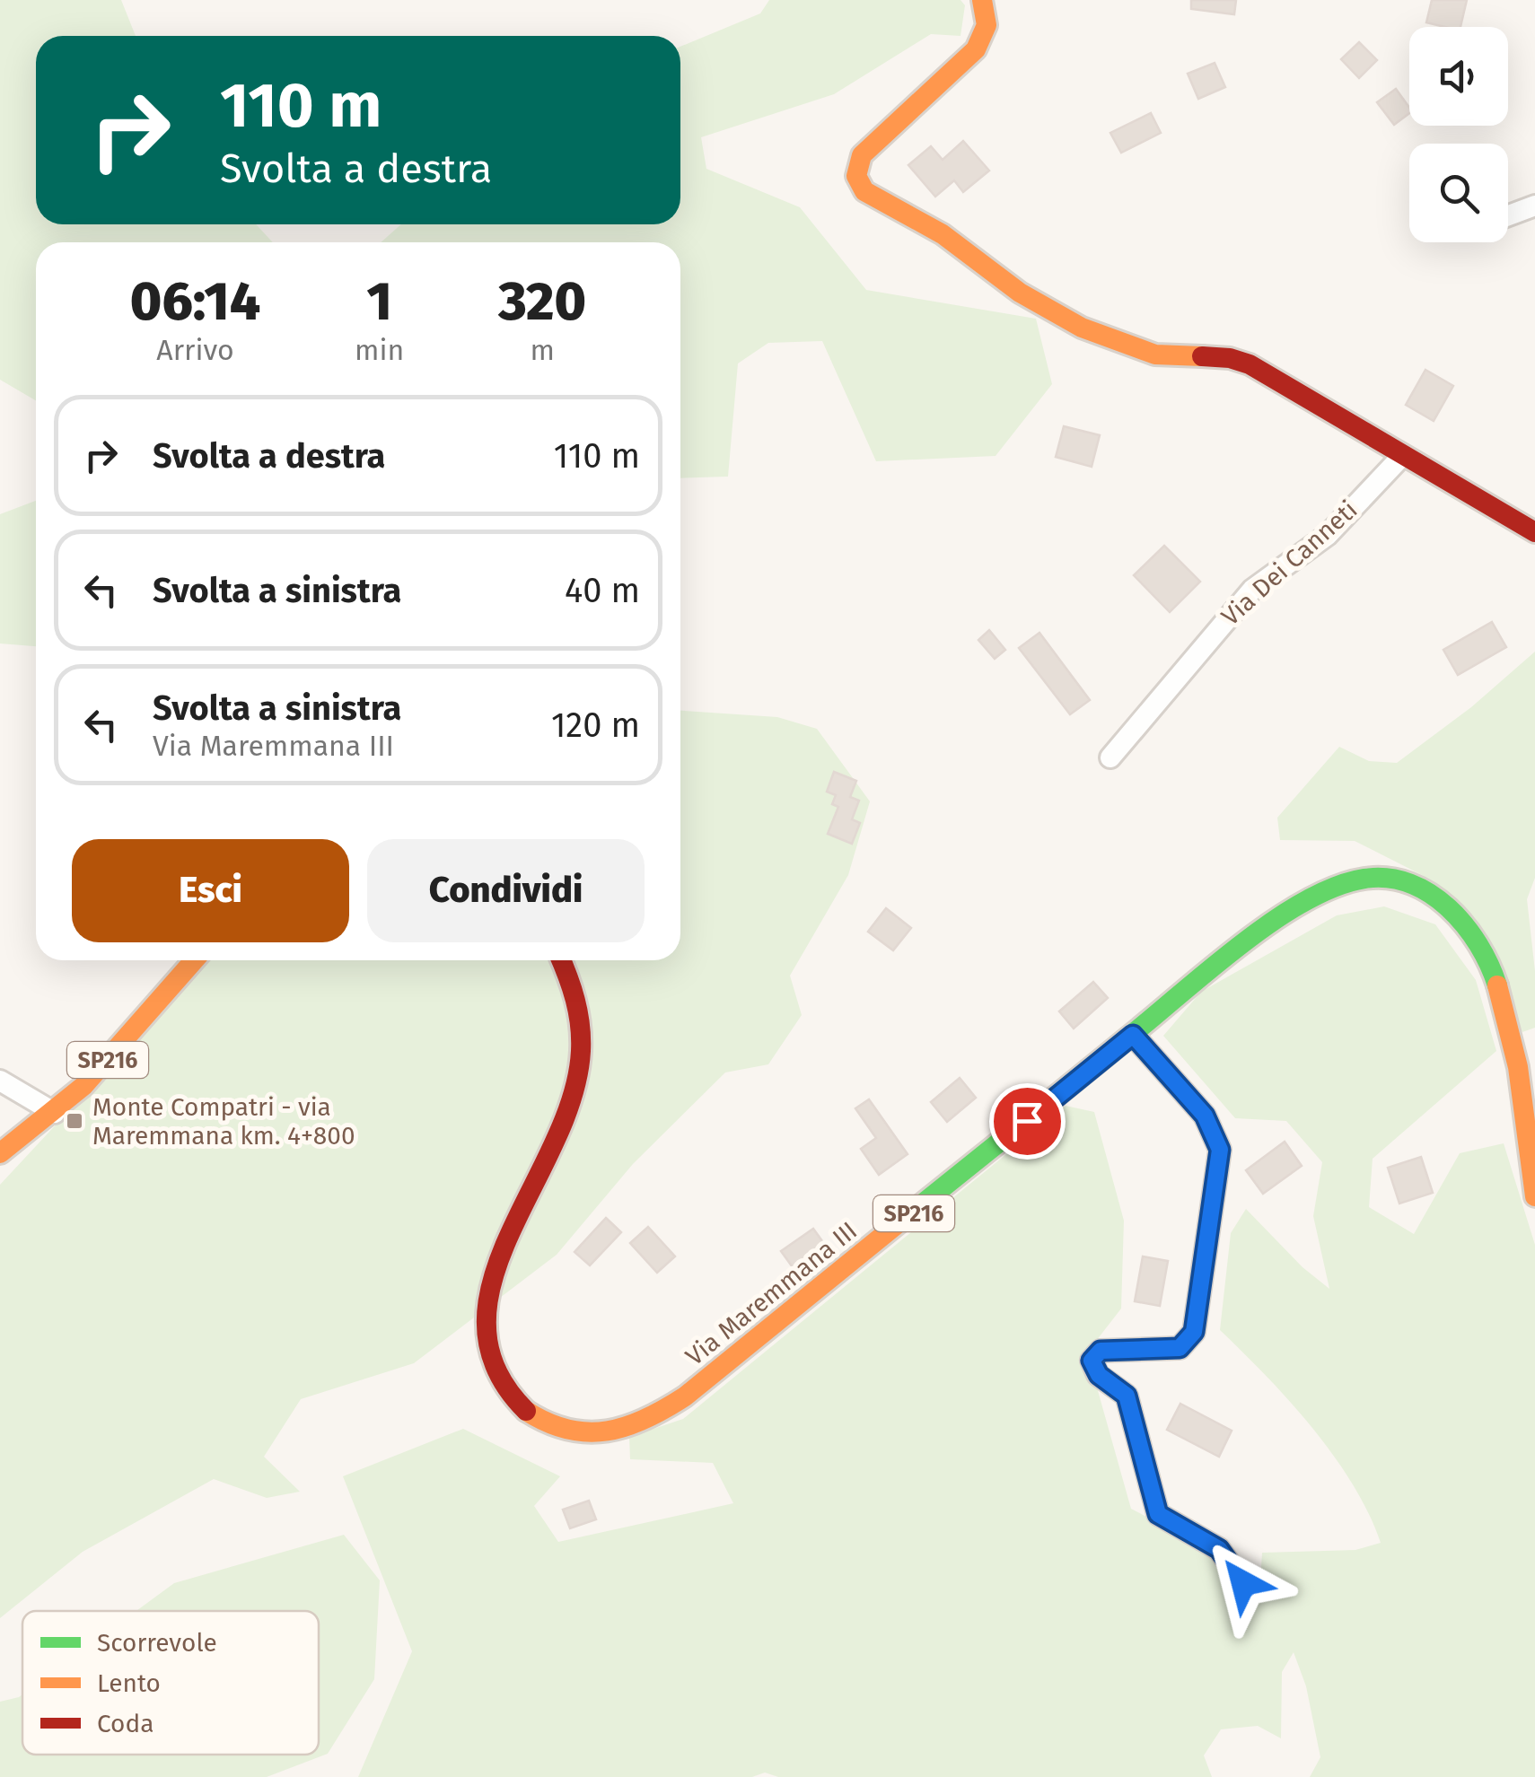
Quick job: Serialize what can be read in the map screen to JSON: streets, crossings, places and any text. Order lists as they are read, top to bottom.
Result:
{
  "streets": {
    "main road": ["SP216", "Via Maremmana III"],
    "street": ["Via Dei Canneti"]
  },
  "places": {
    "transit": ["Monte Compatri - via Maremmana km. 4+800"]
  },
  "legend": ["Scorrevole", "Lento", "Coda"],
  "page": {
    "turn": ["110 m", "Svolta a destra"],
    "eta": [
      "06:14",
      "Arrivo",
      "1",
      "min",
      "320",
      "m"
    ],
    "list": [
      {
        "name": "Svolta a destra",
        "value": "110 m"
      },
      {
        "name": "Svolta a sinistra",
        "value": "40 m"
      },
      {
        "name": "Svolta a sinistra",
        "note": "Via Maremmana III",
        "value": "120 m"
      }
    ],
    "buttons": ["Esci", "Condividi"]
  }
}
